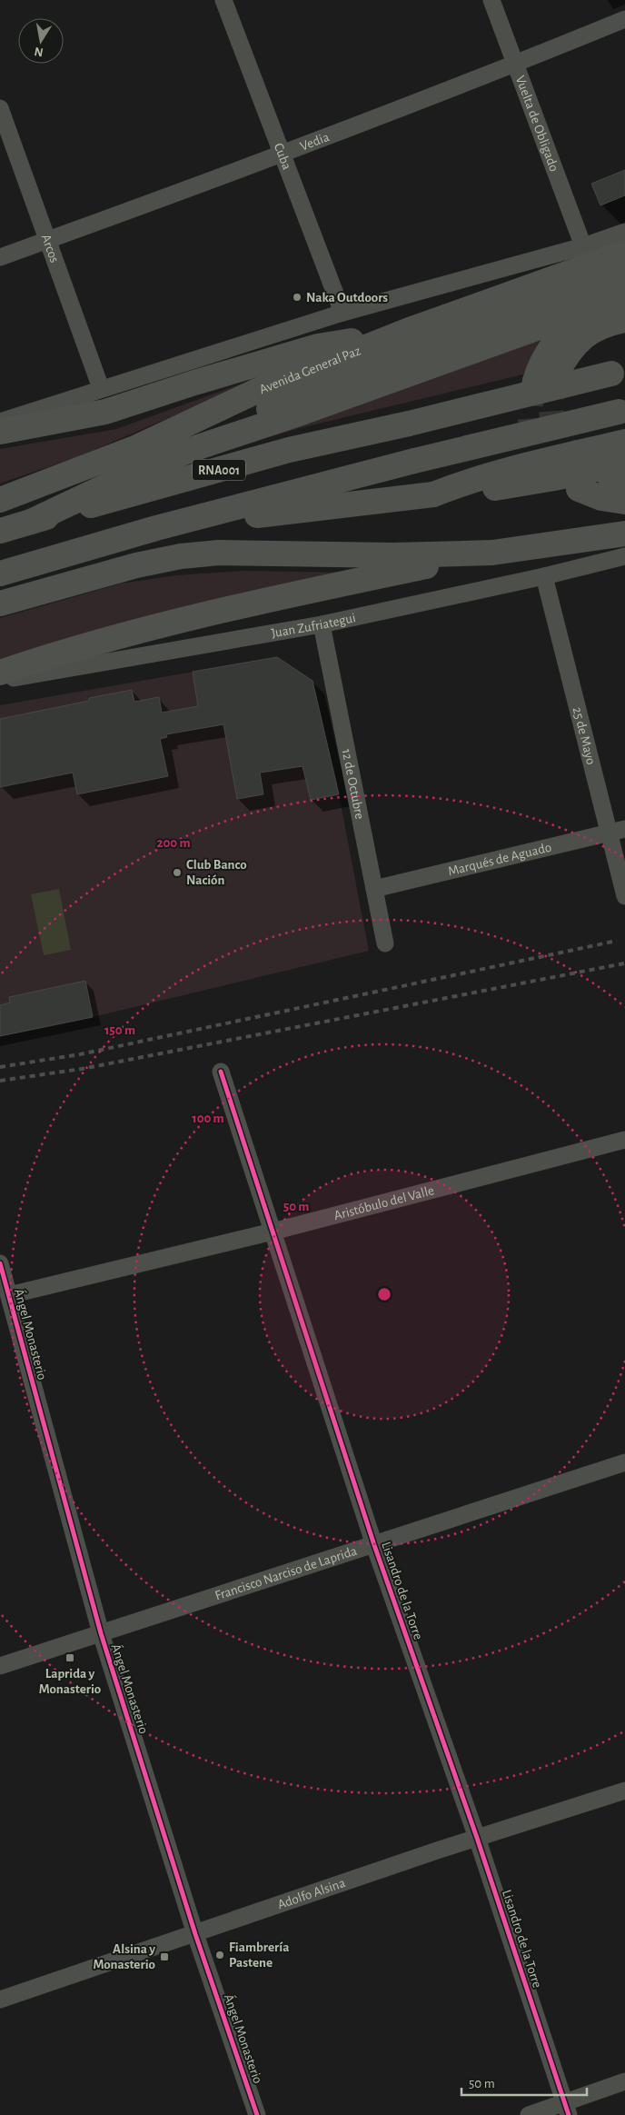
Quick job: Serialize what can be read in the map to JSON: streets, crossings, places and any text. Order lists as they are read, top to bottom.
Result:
{
  "streets": {
    "highway": ["Avenida General Paz", "RNA001"],
    "street": [
      "Vuelta de Obligado",
      "Vedia",
      "Cuba",
      "Arcos",
      "Juan Zufriategui",
      "25 de Mayo",
      "12 de Octubre",
      "Marqués de Aguado",
      "Aristóbulo del Valle",
      "Ángel Monasterio",
      "Francisco Narciso de Laprida",
      "Lisandro de la Torre",
      "Adolfo Alsina"
    ]
  },
  "crossings": [
    ["Vuelta de Obligado", "Vedia"],
    ["Vedia", "Cuba"],
    ["Vedia", "Arcos"],
    ["Juan Zufriategui", "25 de Mayo"],
    ["Juan Zufriategui", "12 de Octubre"],
    ["25 de Mayo", "Marqués de Aguado"],
    ["12 de Octubre", "Marqués de Aguado"],
    ["Aristóbulo del Valle", "Ángel Monasterio"],
    ["Aristóbulo del Valle", "Lisandro de la Torre"],
    ["Ángel Monasterio", "Francisco Narciso de Laprida"],
    ["Ángel Monasterio", "Adolfo Alsina"],
    ["Francisco Narciso de Laprida", "Lisandro de la Torre"],
    ["Lisandro de la Torre", "Adolfo Alsina"]
  ],
  "places": {
    "other": ["Naka Outdoors", "Club Banco Nación", "Fiambrería Pastene"],
    "transit": ["Laprida y Monasterio", "Alsina y Monasterio"]
  },
  "scale_bar": "50 m",
  "north": "bottom",
  "rings": [
    "200 m",
    "150 m",
    "100 m",
    "50 m"
  ]
}
